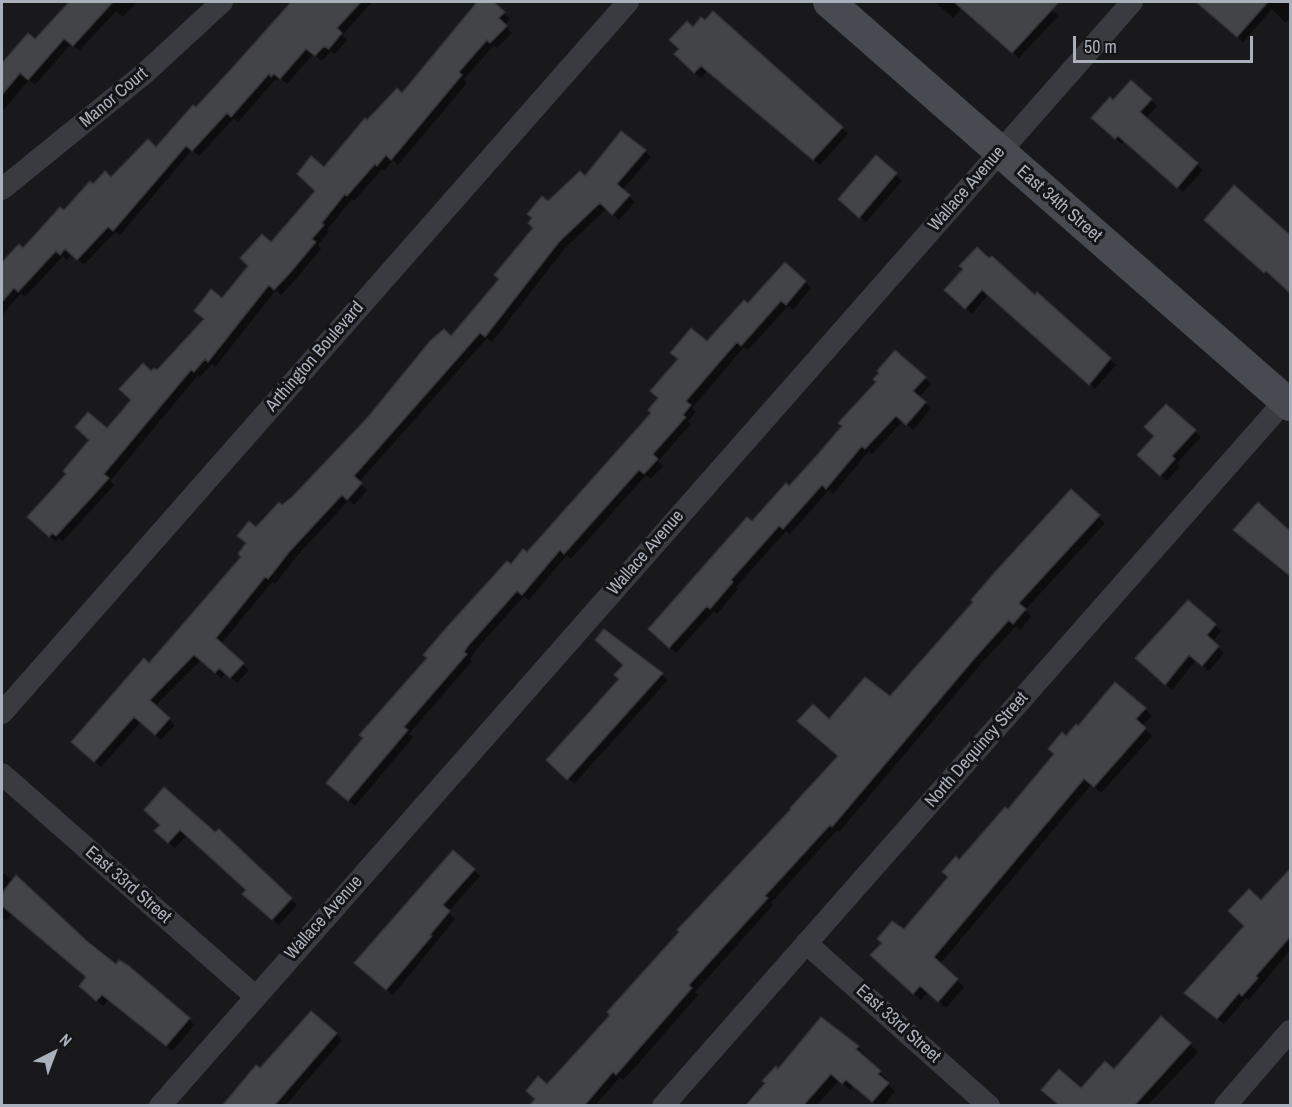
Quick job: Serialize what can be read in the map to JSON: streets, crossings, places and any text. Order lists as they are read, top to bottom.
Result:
{
  "streets": {
    "main road": ["East 34th Street"],
    "street": [
      "Manor Court",
      "Wallace Avenue",
      "Arthington Boulevard",
      "North Dequincy Street",
      "East 33rd Street"
    ]
  },
  "crossings": [
    ["Wallace Avenue", "East 34th Street"],
    ["Wallace Avenue", "East 33rd Street"],
    ["East 34th Street", "North Dequincy Street"],
    ["North Dequincy Street", "East 33rd Street"]
  ],
  "scale_bar": "50 m",
  "north": "top right"
}
